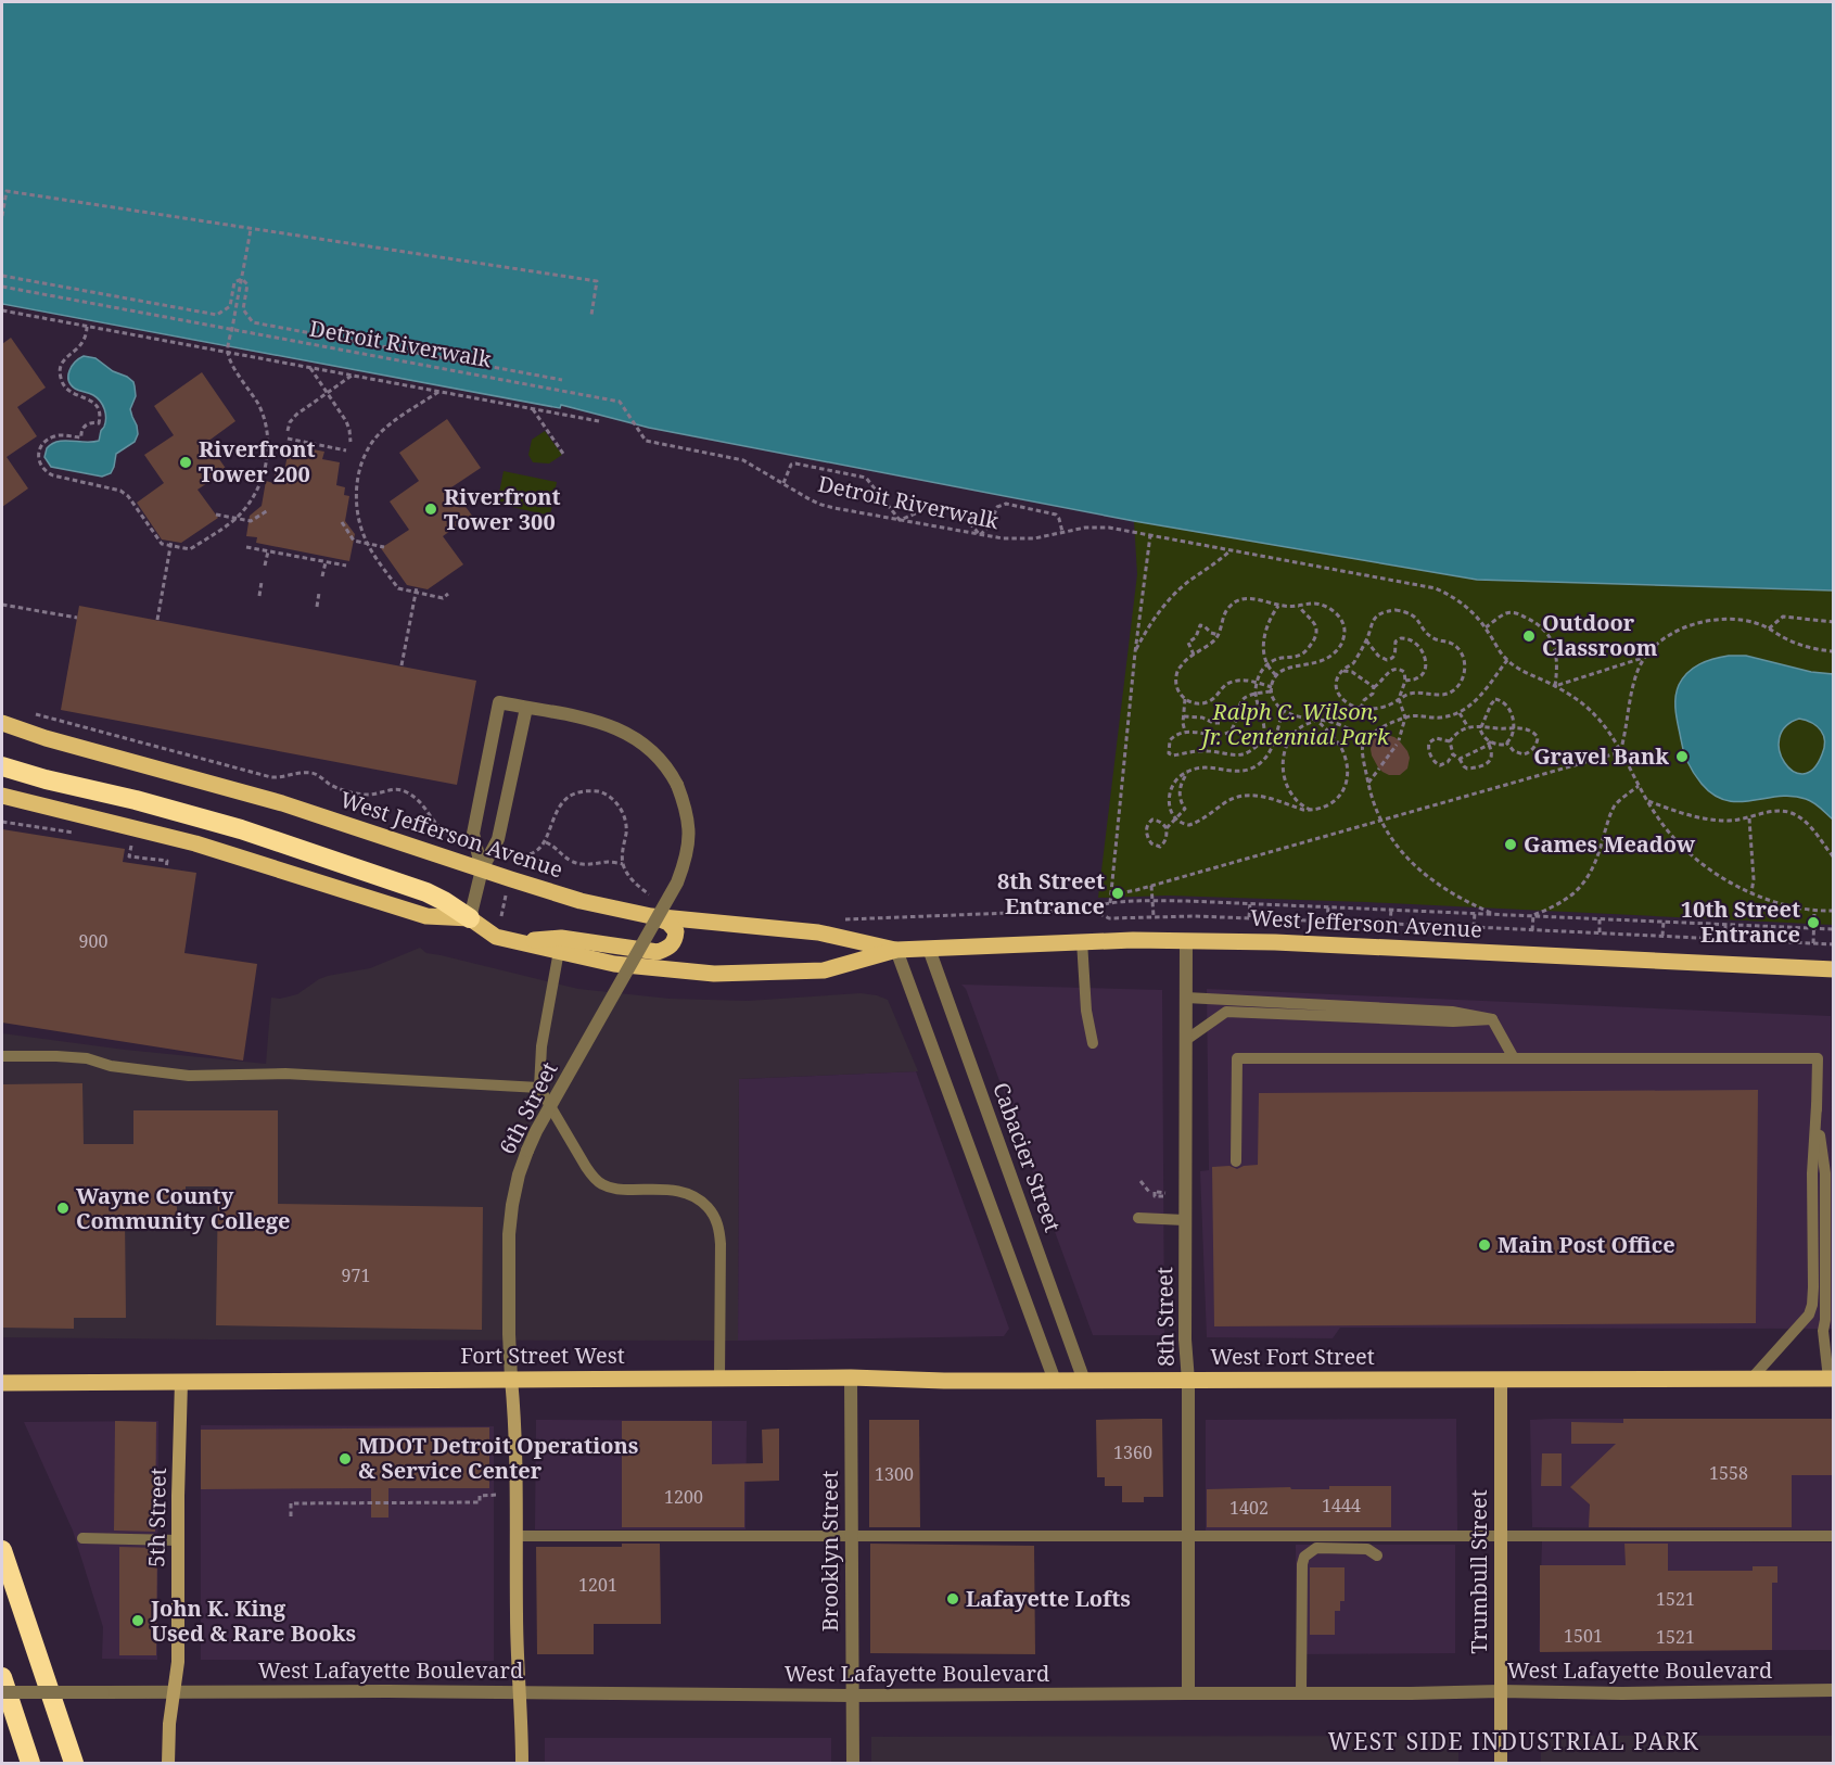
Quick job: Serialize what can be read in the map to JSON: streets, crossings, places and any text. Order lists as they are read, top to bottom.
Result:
{
  "streets": {
    "main road": ["West Jefferson Avenue", "Fort Street West", "West Fort Street"],
    "street": [
      "6th Street",
      "Cabacier Street",
      "8th Street",
      "5th Street",
      "Brooklyn Street",
      "Trumbull Street",
      "West Lafayette Boulevard"
    ],
    "path": ["Detroit Riverwalk"]
  },
  "crossings": [
    ["West Jefferson Avenue", "6th Street"],
    ["West Jefferson Avenue", "Cabacier Street"],
    ["West Jefferson Avenue", "8th Street"],
    ["6th Street", "Fort Street West"],
    ["6th Street", "West Lafayette Boulevard"],
    ["Cabacier Street", "Fort Street West"],
    ["Cabacier Street", "West Fort Street"],
    ["8th Street", "West Fort Street"],
    ["8th Street", "West Lafayette Boulevard"],
    ["Fort Street West", "West Fort Street"],
    ["Fort Street West", "5th Street"],
    ["Fort Street West", "Brooklyn Street"],
    ["West Fort Street", "Trumbull Street"],
    ["5th Street", "West Lafayette Boulevard"],
    ["Brooklyn Street", "West Lafayette Boulevard"],
    ["Trumbull Street", "West Lafayette Boulevard"]
  ],
  "districts": ["WEST SIDE INDUSTRIAL PARK"],
  "parks": ["Ralph C. Wilson, Jr. Centennial Park"],
  "places": [
    "Riverfront Tower 200",
    "Riverfront Tower 300",
    "Outdoor Classroom",
    "Gravel Bank",
    "Games Meadow",
    "8th Street Entrance",
    "10th Street Entrance",
    "Wayne County Community College",
    "Main Post Office",
    "MDOT Detroit Operations & Service Center",
    "Lafayette Lofts",
    "John K. King Used & Rare Books"
  ],
  "house_numbers": [
    "900",
    "971",
    "1360",
    "1558",
    "1300",
    "1200",
    "1444",
    "1402",
    "1201",
    "1521",
    "1501",
    "1521"
  ]
}
